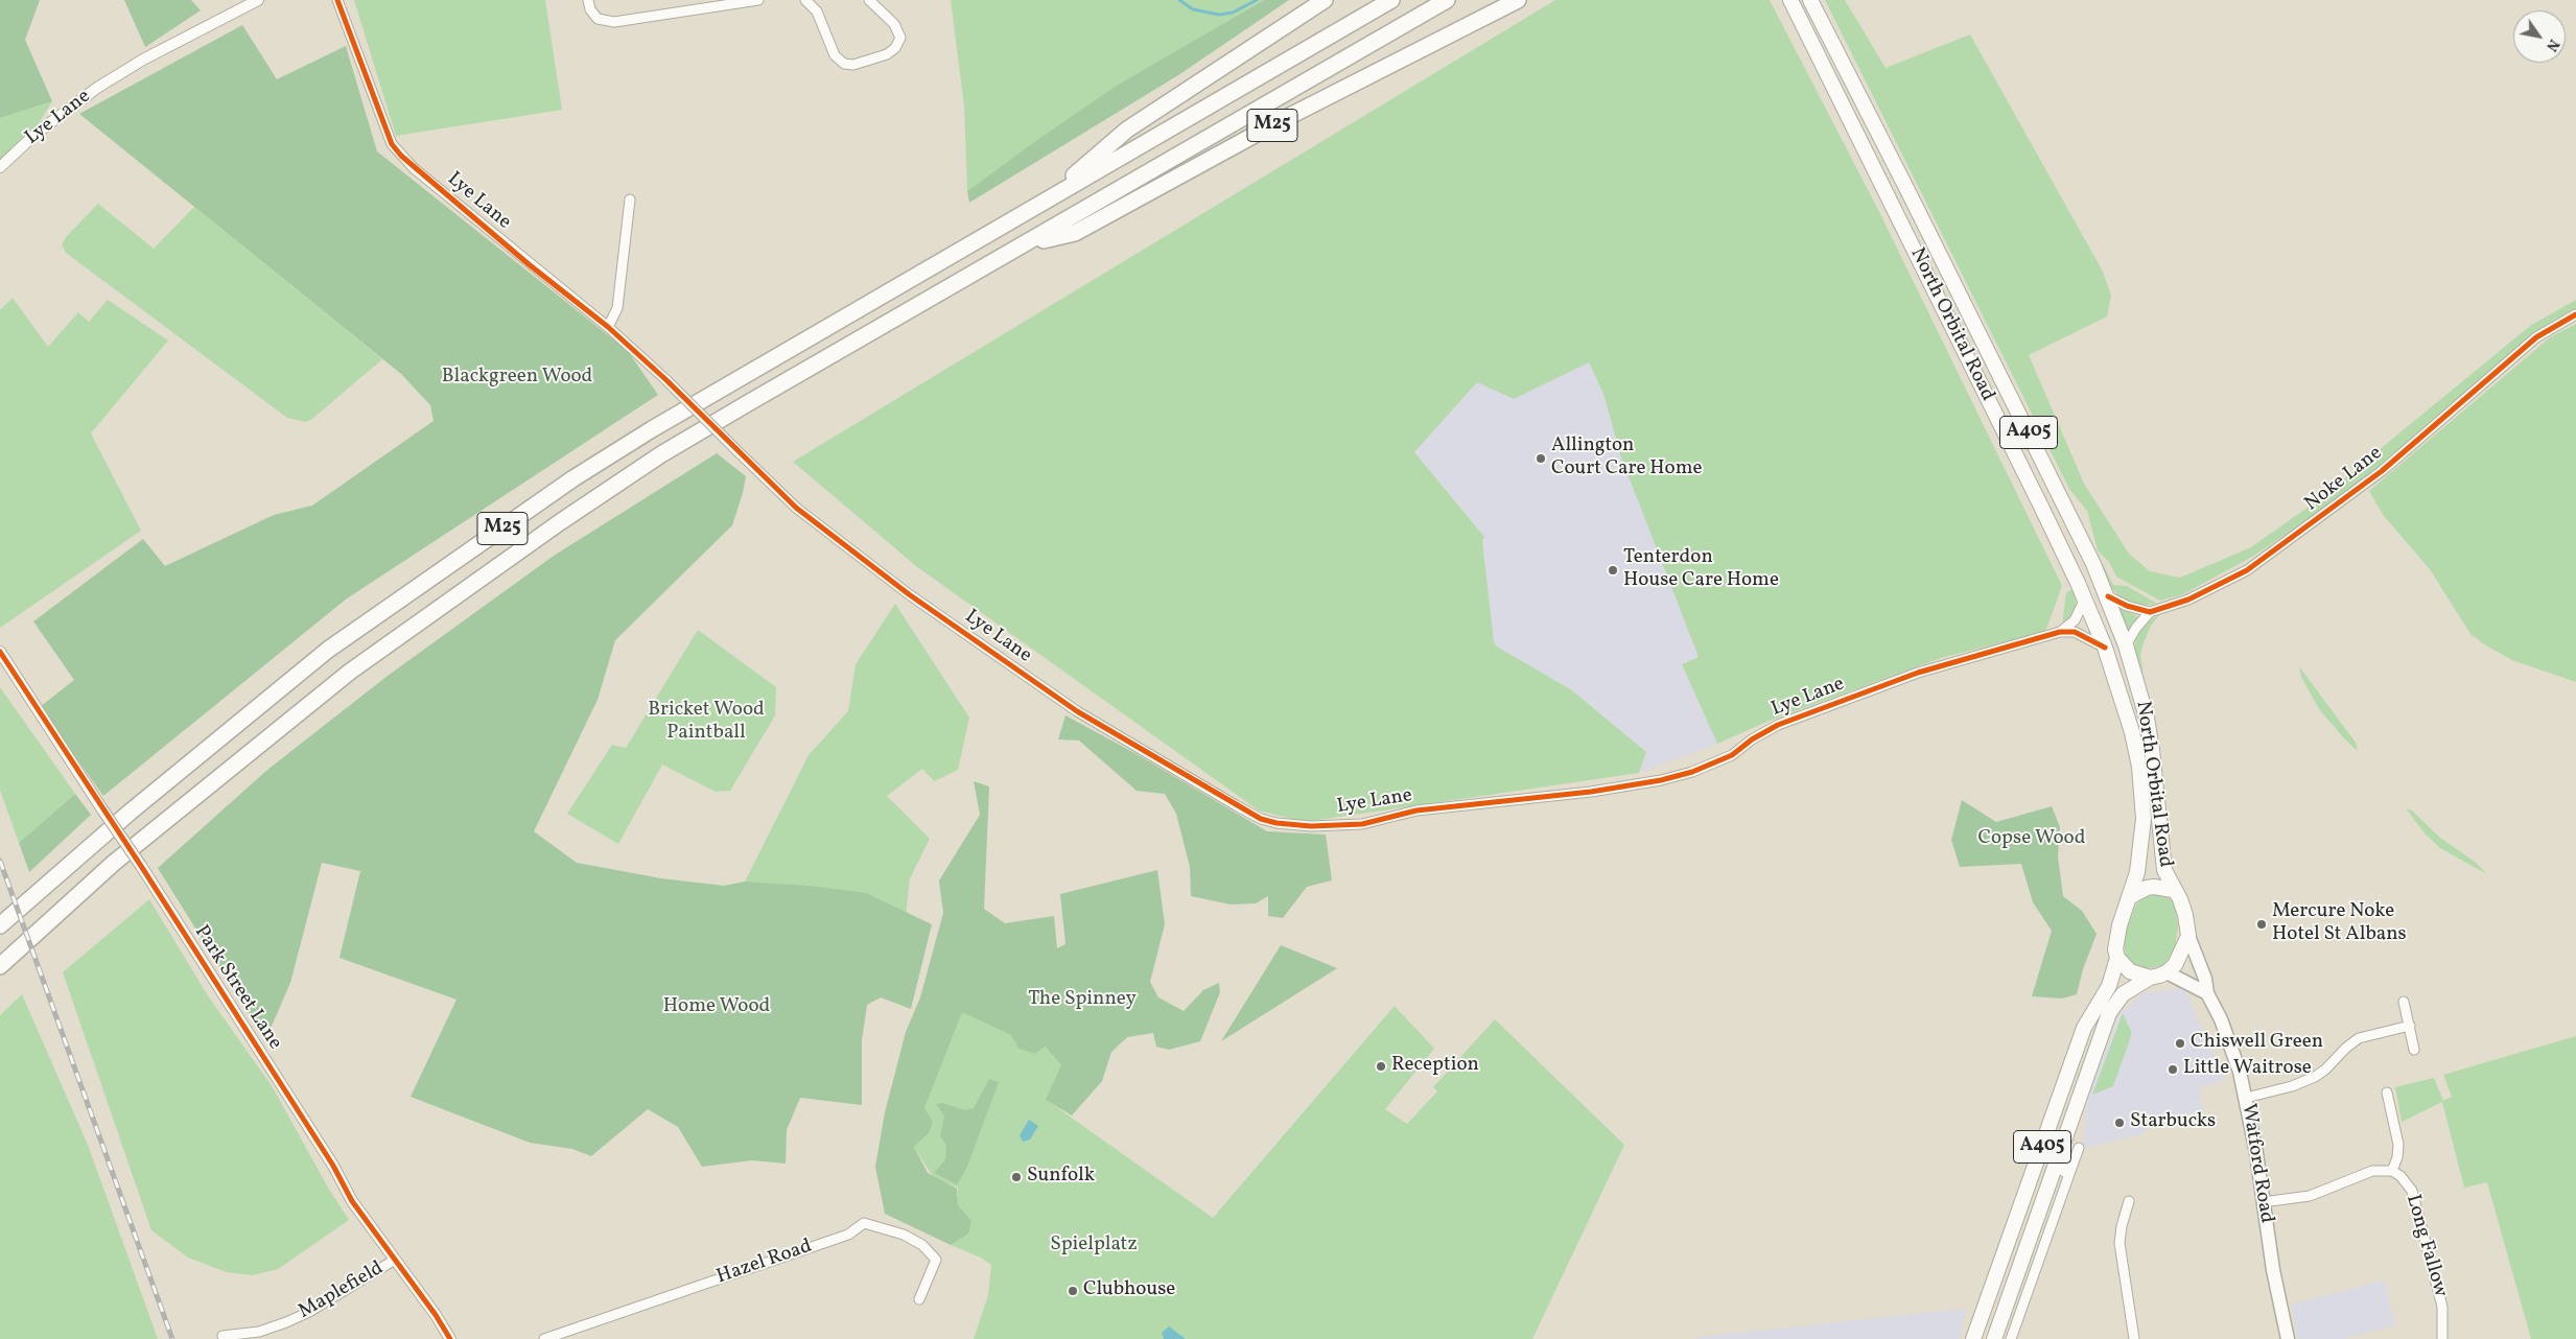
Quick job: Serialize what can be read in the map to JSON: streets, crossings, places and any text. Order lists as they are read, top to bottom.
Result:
{
  "streets": {
    "highway": ["M25", "North Orbital Road", "A405"],
    "main road": ["Watford Road"],
    "street": [
      "Lye Lane",
      "Noke Lane",
      "Park Street Lane",
      "Long Fallow",
      "Hazel Road",
      "Maplefield"
    ]
  },
  "crossings": [
    ["Lye Lane", "North Orbital Road"],
    ["North Orbital Road", "A405"],
    ["North Orbital Road", "Watford Road"],
    ["A405", "Watford Road"],
    ["Park Street Lane", "Maplefield"],
    ["Watford Road", "Long Fallow"]
  ],
  "parks": [
    "Blackgreen Wood",
    "Bricket Wood Paintball",
    "Copse Wood",
    "The Spinney",
    "Home Wood",
    "Spielplatz"
  ],
  "places": [
    "Allington Court Care Home",
    "Tenterdon House Care Home",
    "Mercure Noke Hotel St Albans",
    "Chiswell Green",
    "Reception",
    "Little Waitrose",
    "Starbucks",
    "Sunfolk",
    "Clubhouse"
  ],
  "north": "bottom right"
}
